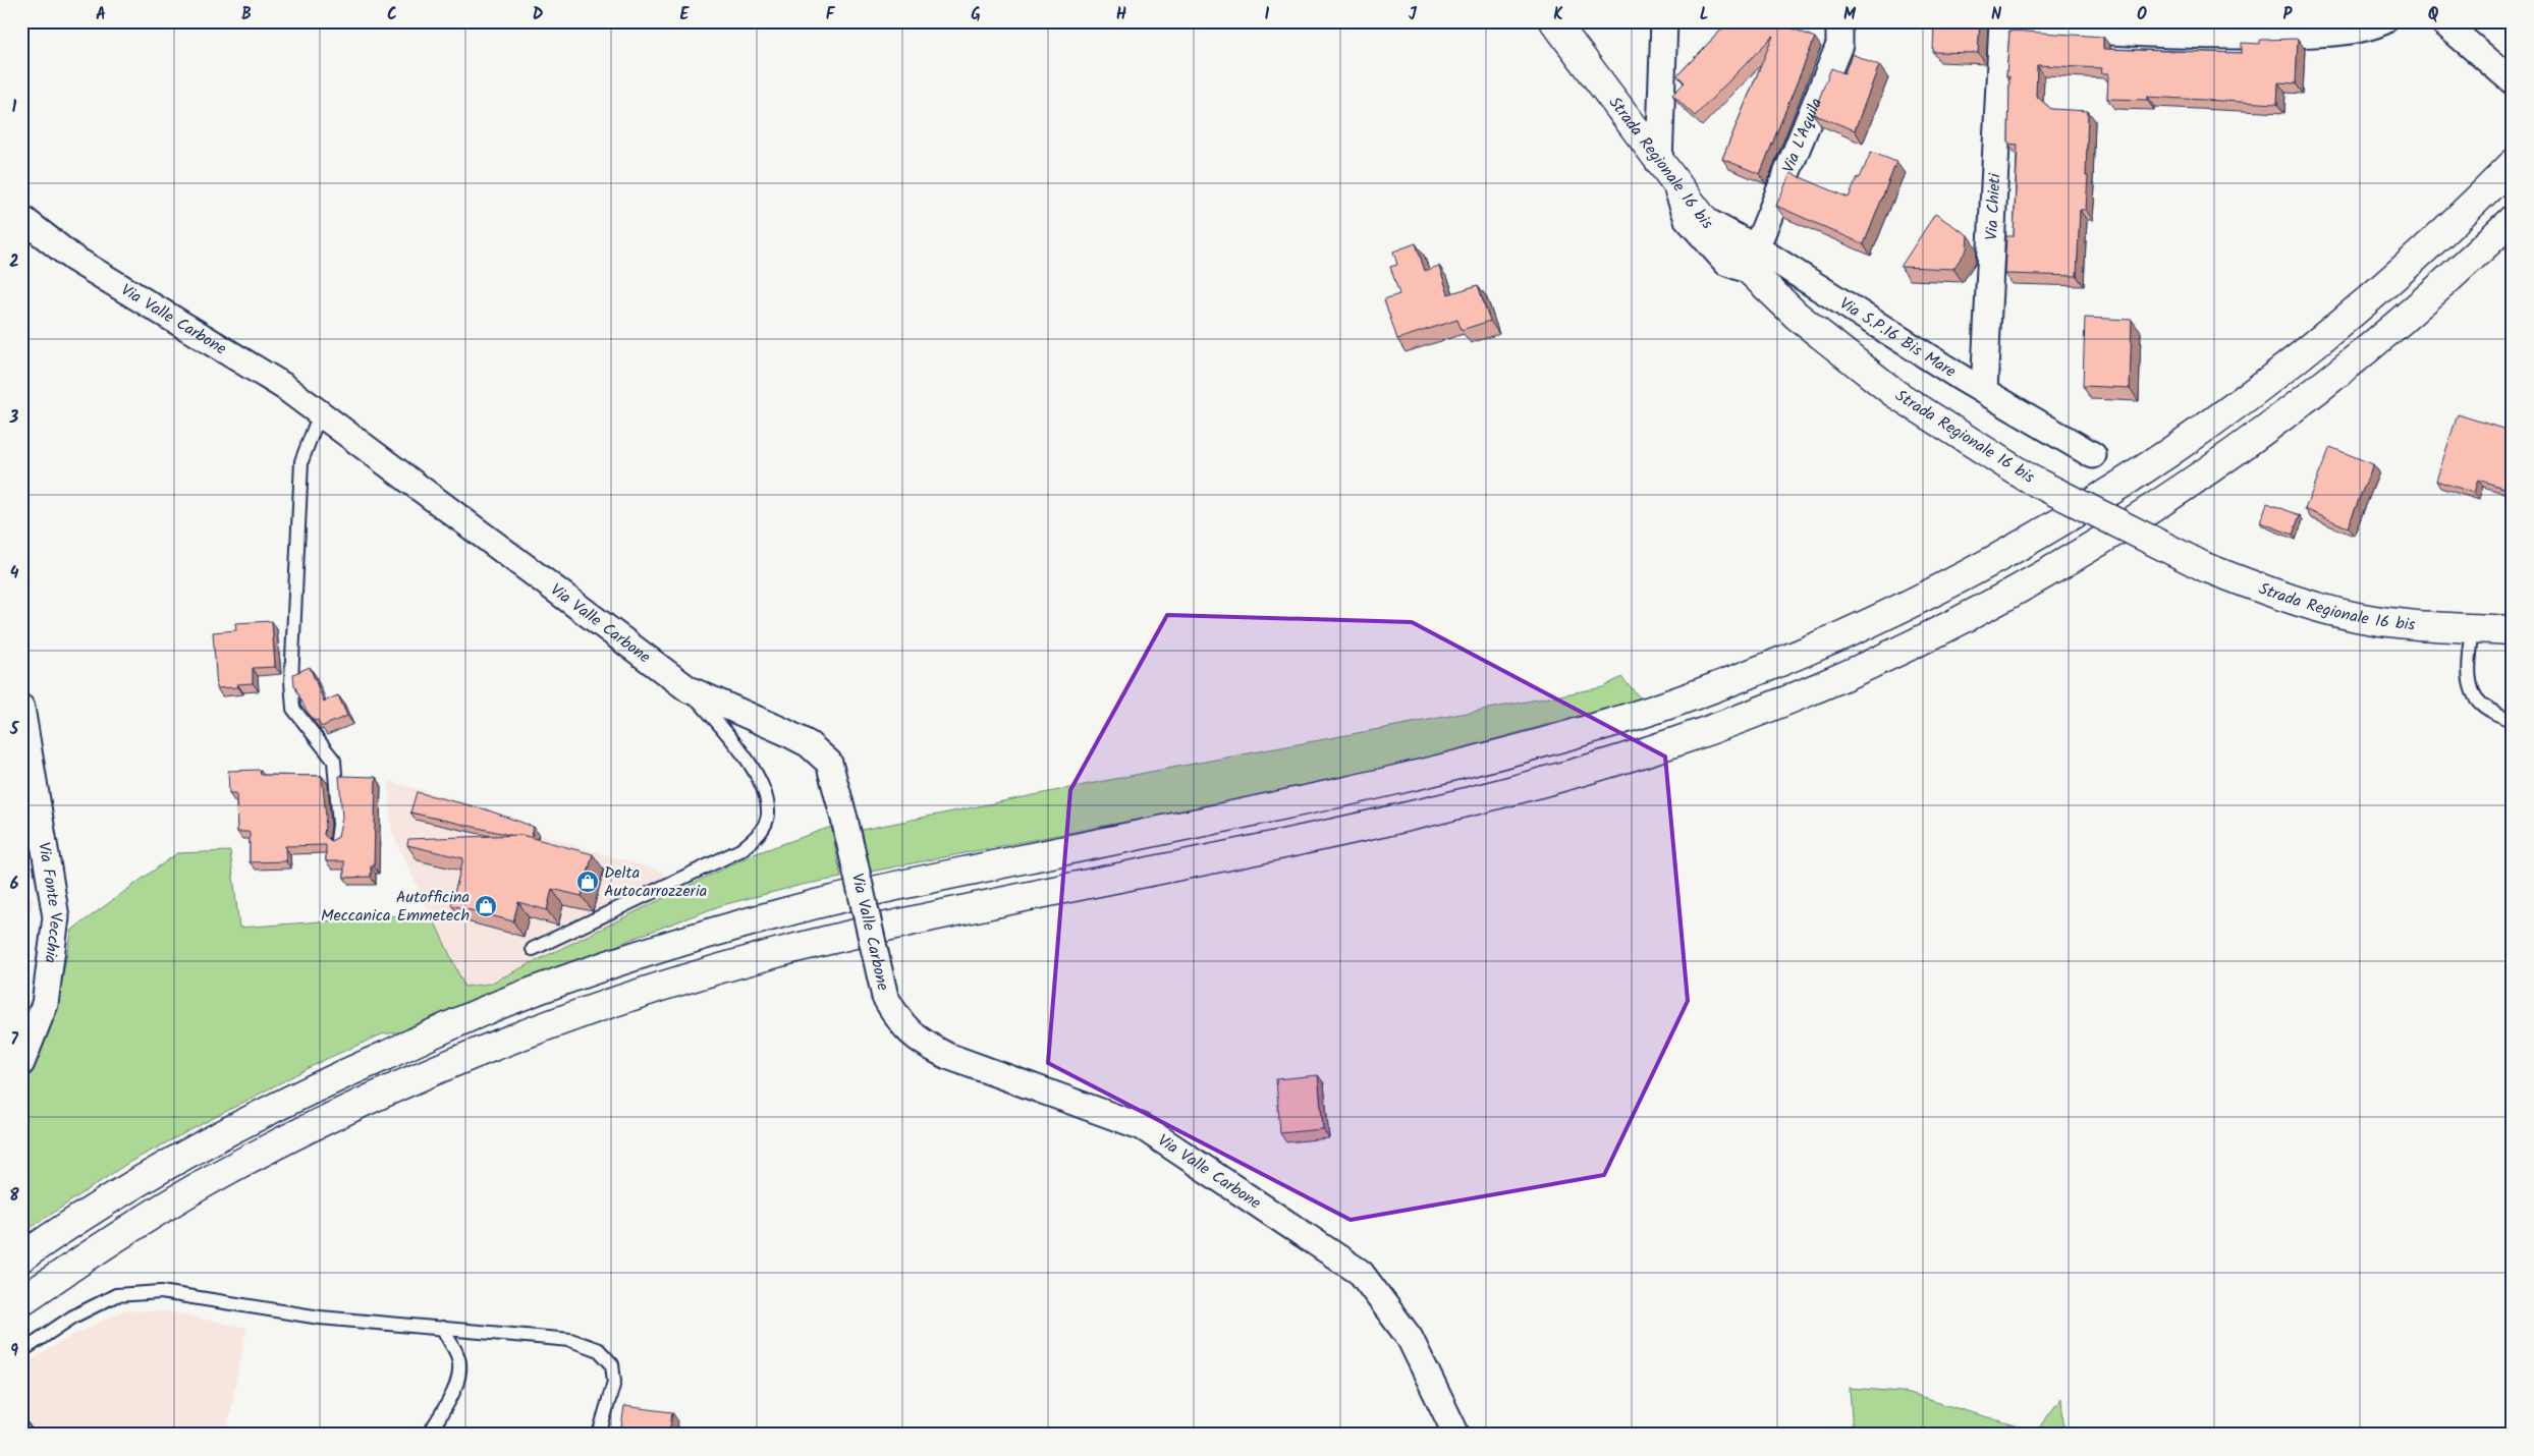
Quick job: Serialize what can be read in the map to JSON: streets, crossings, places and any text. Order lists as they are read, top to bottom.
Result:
{
  "streets": {
    "main road": ["Strada Regionale 16 bis"],
    "street": [
      "Via L'Aquila",
      "Via Chieti",
      "Via Valle Carbone",
      "Via S.P.16 Bis Mare",
      "Via Fonte Vecchia"
    ]
  },
  "crossings": [
    ["Via L'Aquila", "Via S.P.16 Bis Mare"],
    ["Strada Regionale 16 bis", "Via S.P.16 Bis Mare"],
    ["Via Chieti", "Via S.P.16 Bis Mare"]
  ],
  "places": {
    "shop": ["Delta Autocarrozzeria", "Autofficina Meccanica Emmetech"]
  },
  "grid": {
    "columns": [
      "A",
      "B",
      "C",
      "D",
      "E",
      "F",
      "G",
      "H",
      "I",
      "J",
      "K",
      "L",
      "M",
      "N",
      "O",
      "P",
      "Q"
    ],
    "rows": [
      "1",
      "2",
      "3",
      "4",
      "5",
      "6",
      "7",
      "8",
      "9"
    ]
  }
}
